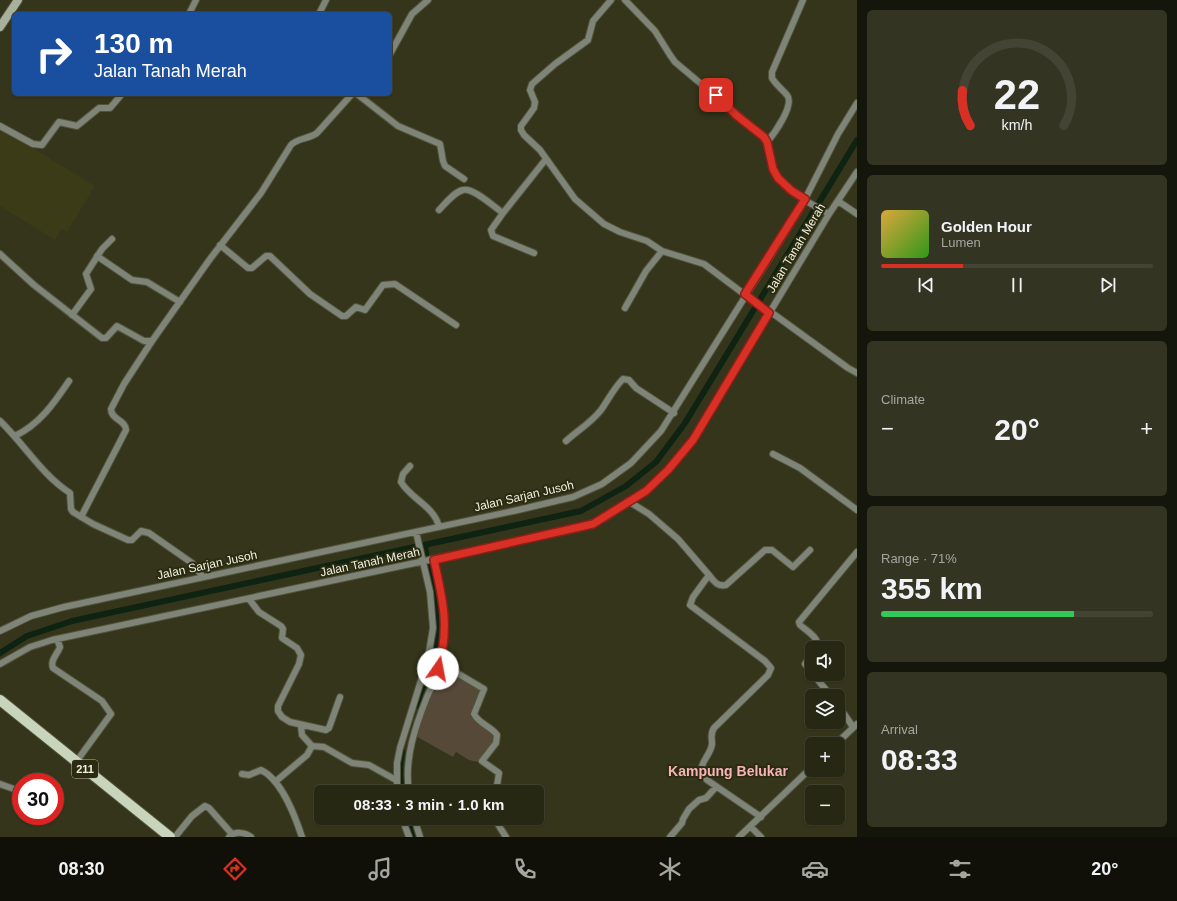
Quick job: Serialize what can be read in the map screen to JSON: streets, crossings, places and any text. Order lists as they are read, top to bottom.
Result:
{
  "streets": {
    "main road": ["211"],
    "street": ["Jalan Tanah Merah", "Jalan Sarjan Jusoh"]
  },
  "districts": ["Kampung Belukar"],
  "page": {
    "turn": ["130 m", "Jalan Tanah Merah"],
    "song": ["Golden Hour", "Lumen"],
    "tile": [
      "Climate",
      ["Range · 71%", "355 km"],
      ["Arrival", "08:33"]
    ],
    "heat": ["−", "20°", "+"],
    "map_buttons": ["+", "−"],
    "limit": "30",
    "trip": "08:33 · 3 min · 1.0 km",
    "tabs": ["08:30", "20°"],
    "gauge": ["22", "km/h"]
  }
}
